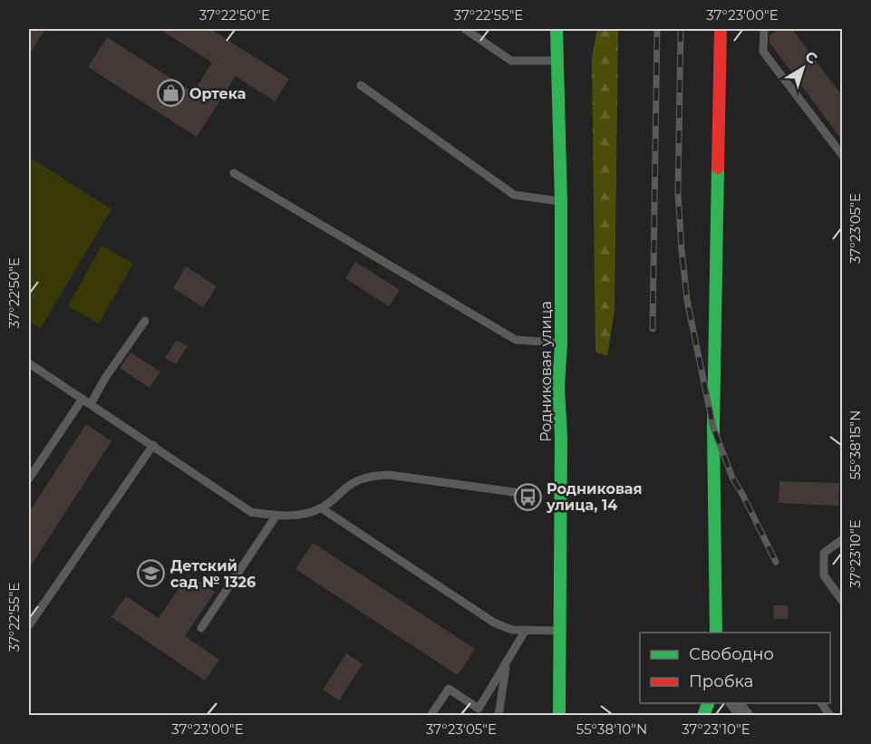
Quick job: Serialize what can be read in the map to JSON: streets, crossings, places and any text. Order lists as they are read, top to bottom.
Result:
{
  "streets": {
    "main road": ["Родниковая улица"]
  },
  "places": {
    "shop": ["Ортека"],
    "bus stop": ["Родниковая улица, 14"],
    "school or university": ["Детский сад № 1326"]
  },
  "legend": ["Свободно", "Пробка"],
  "north": "top right",
  "coordinates": [
    "37°22'50\"E",
    "37°22'55\"E",
    "37°23'00\"E",
    "37°23'05\"E",
    "55°38'15\"N",
    "37°23'10\"E",
    "55°38'10\"N"
  ]
}
